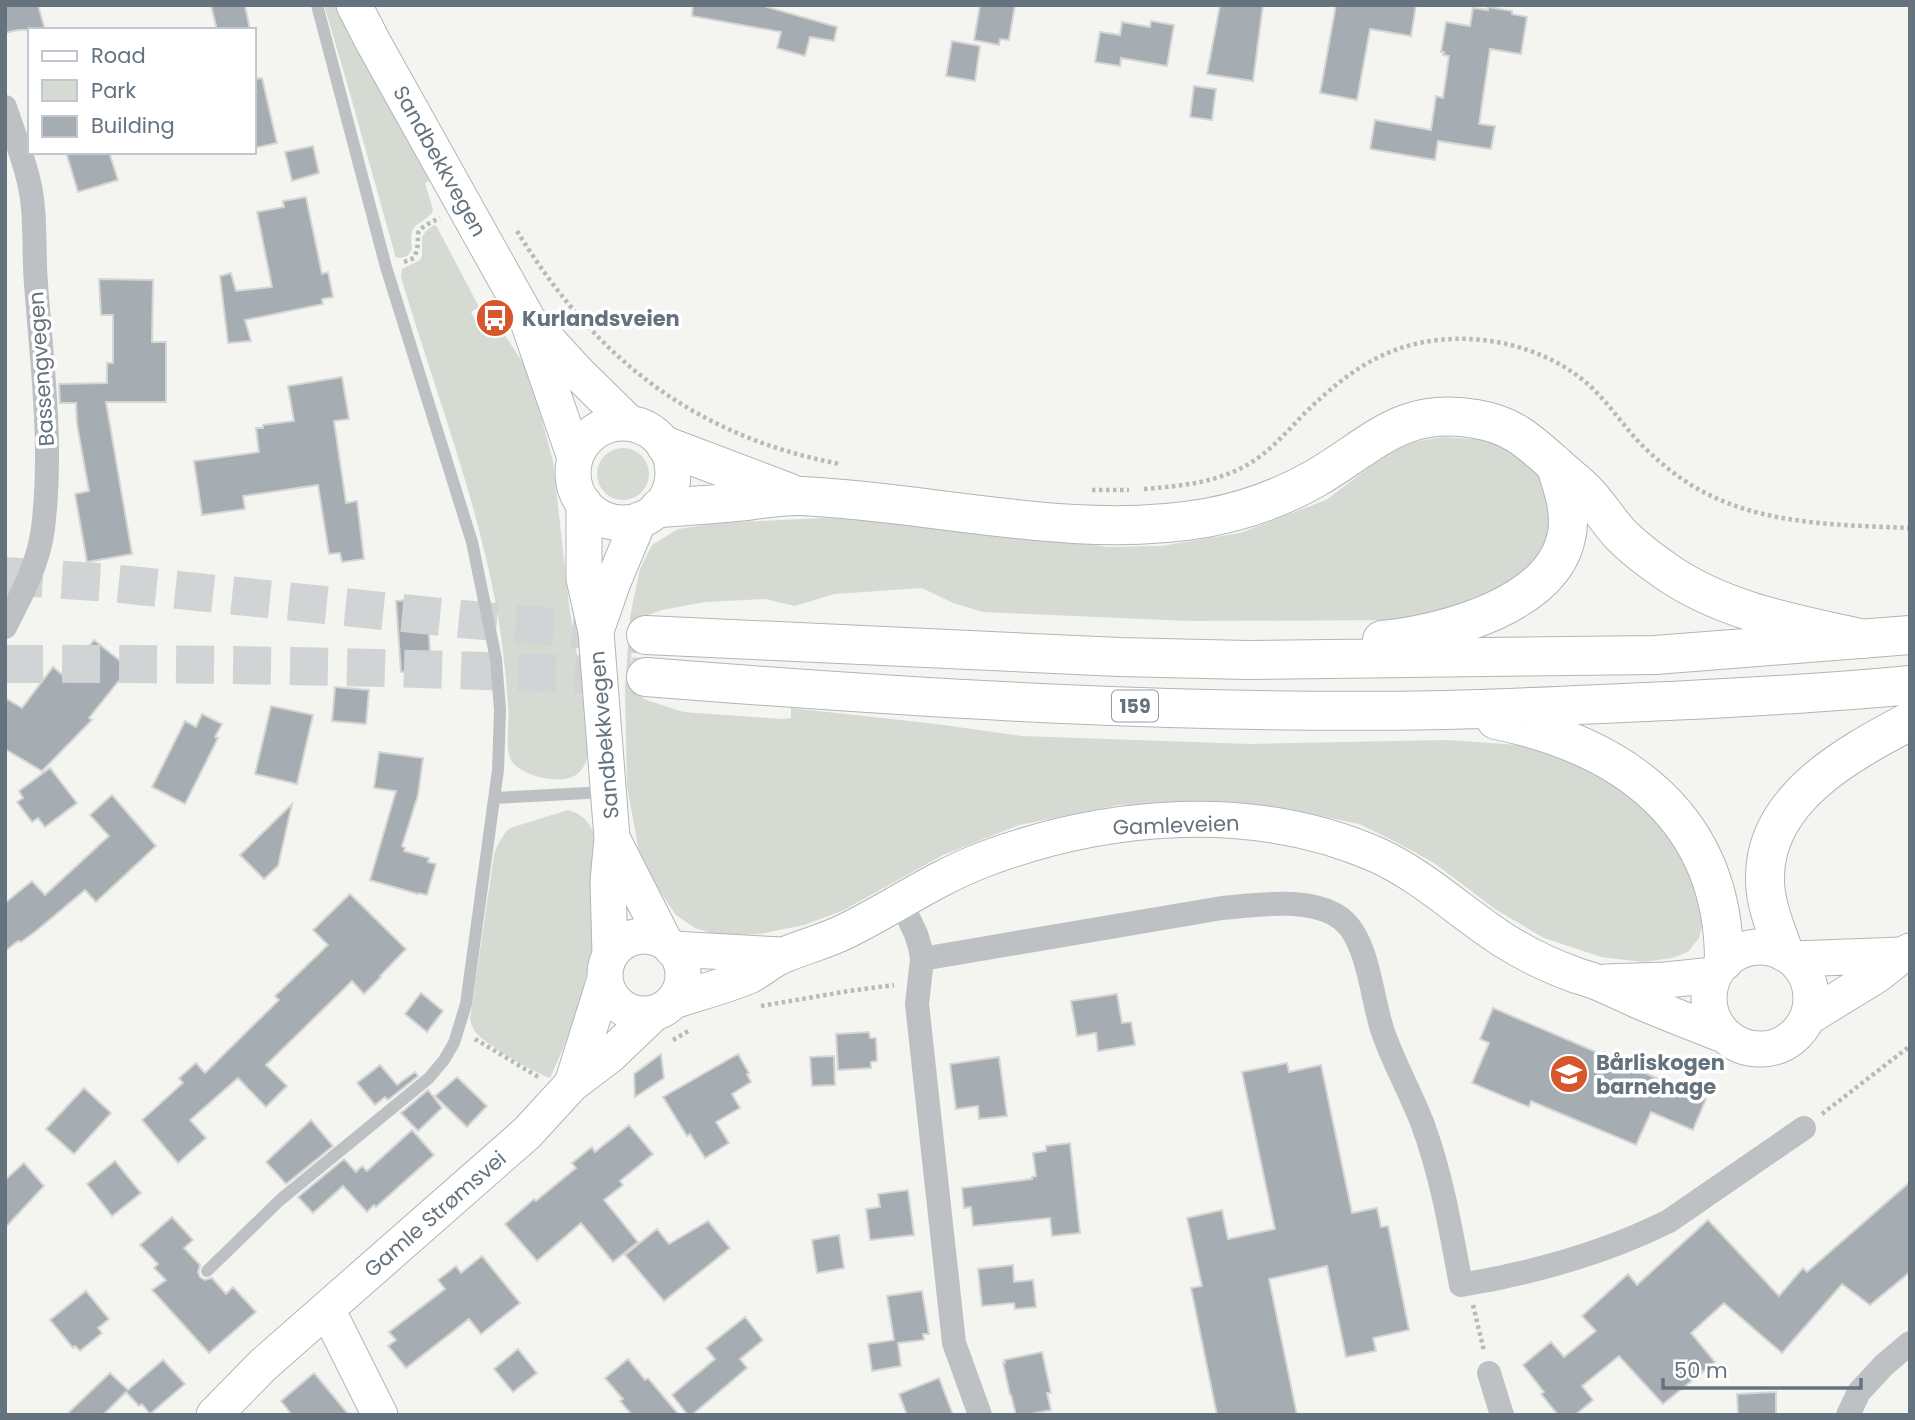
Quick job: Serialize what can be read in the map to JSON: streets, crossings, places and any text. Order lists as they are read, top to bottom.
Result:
{
  "streets": {
    "highway": ["159"],
    "main road": ["Sandbekkvegen", "Gamleveien", "Gamle Strømsvei"],
    "street": ["Bassengvegen"]
  },
  "crossings": [
    ["Sandbekkvegen", "Gamleveien"],
    ["Sandbekkvegen", "Gamle Strømsvei"],
    ["Gamleveien", "Gamle Strømsvei"]
  ],
  "places": {
    "bus stop": ["Kurlandsveien"],
    "school or university": ["Bårliskogen barnehage"]
  },
  "legend": ["Road", "Park", "Building"],
  "scale_bar": "50 m"
}
